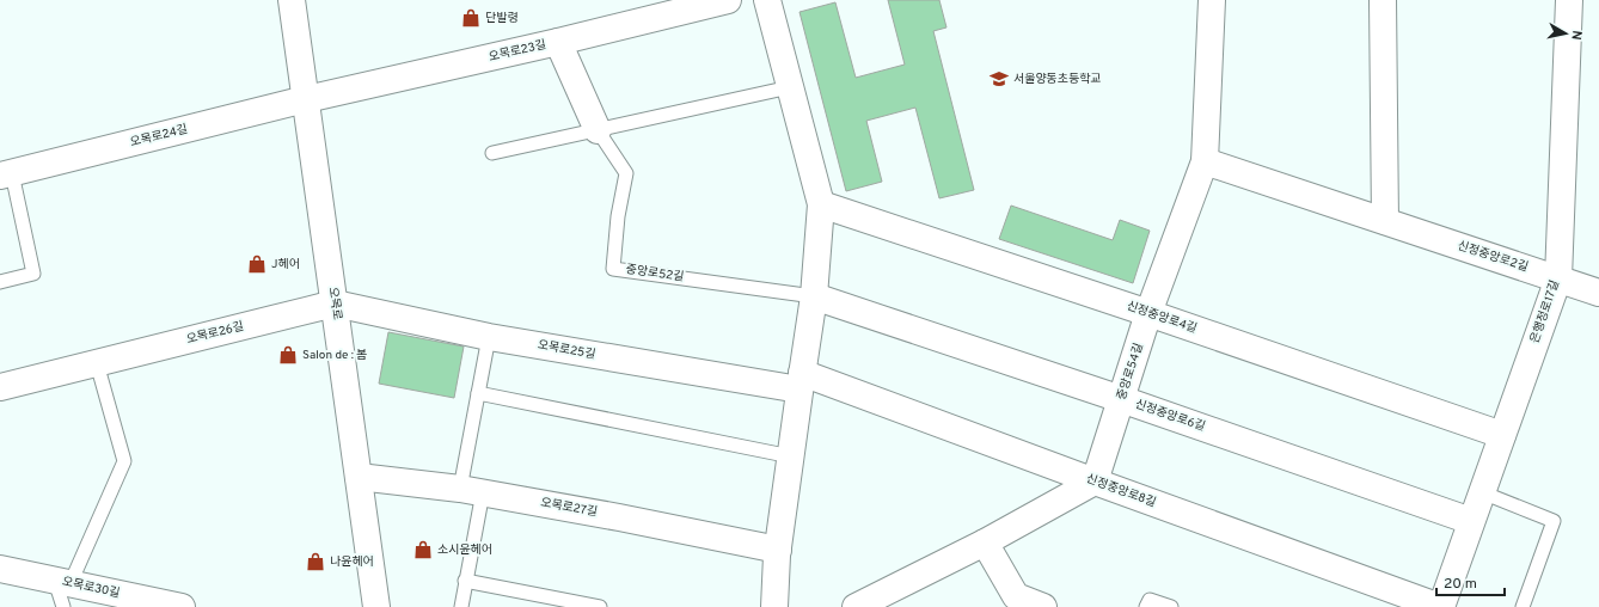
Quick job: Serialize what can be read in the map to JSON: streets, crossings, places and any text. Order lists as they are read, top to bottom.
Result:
{
  "streets": {
    "street": [
      "오목로23길",
      "오목로24길",
      "신정중앙로2길",
      "오목로",
      "은행정로17길",
      "신정중앙로4길",
      "오목로26길",
      "오목로25길",
      "중앙로54길",
      "신정중앙로6길",
      "신정중앙로8길",
      "오목로27길",
      "오목로30길"
    ],
    "lane": ["중앙로52길"]
  },
  "crossings": [
    ["오목로23길", "오목로24길"],
    ["오목로23길", "오목로"],
    ["오목로24길", "오목로"],
    ["신정중앙로2길", "은행정로17길"],
    ["신정중앙로2길", "중앙로54길"],
    ["중앙로52길", "신정중앙로6길"],
    ["오목로", "오목로26길"],
    ["오목로", "오목로25길"],
    ["오목로", "오목로27길"],
    ["은행정로17길", "신정중앙로4길"],
    ["은행정로17길", "신정중앙로6길"],
    ["은행정로17길", "신정중앙로8길"],
    ["신정중앙로4길", "중앙로54길"],
    ["오목로26길", "오목로25길"],
    ["오목로25길", "신정중앙로8길"],
    ["중앙로54길", "신정중앙로6길"],
    ["중앙로54길", "신정중앙로8길"]
  ],
  "places": {
    "shop": [
      "단발령",
      "J헤어",
      "Salon de : 봄",
      "소시윤헤어",
      "나윤헤어"
    ],
    "school or university": ["서울양동초등학교"]
  },
  "scale_bar": "20 m",
  "north": "right"
}
